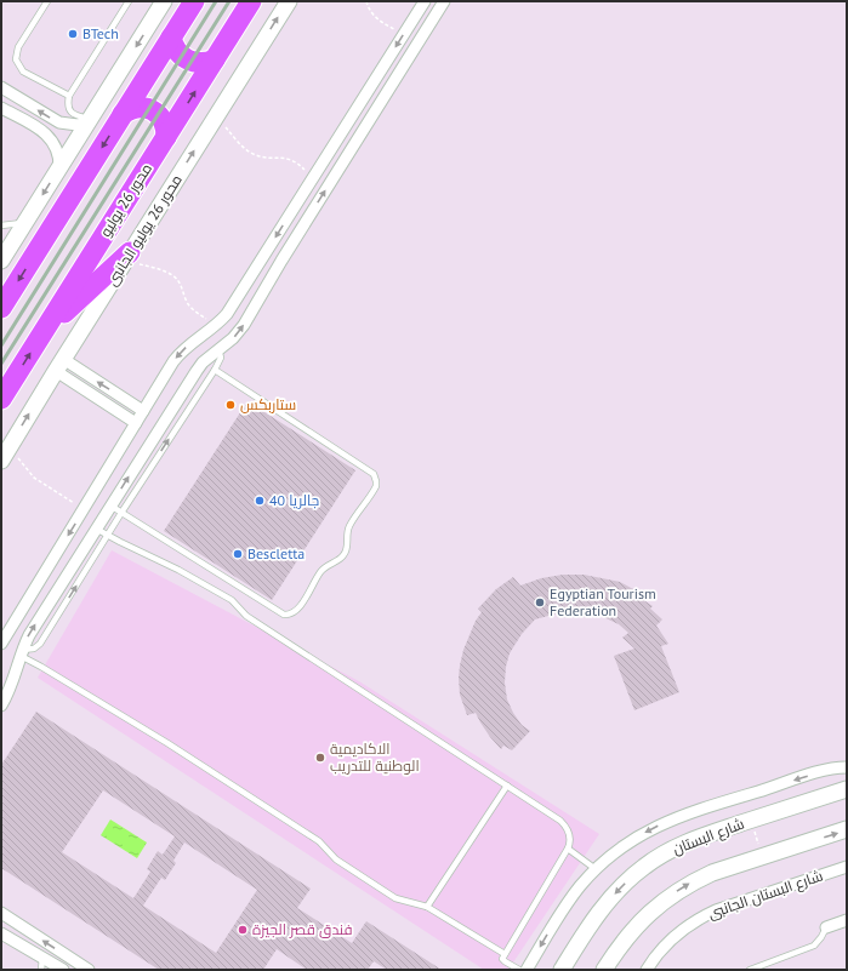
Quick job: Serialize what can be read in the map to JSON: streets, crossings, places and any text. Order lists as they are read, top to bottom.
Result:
{
  "streets": {
    "highway": ["محور 26 يوليو"],
    "main road": ["محور 26 يوليو الجانبى", "شارع البستان"],
    "street": ["شارع البستان الجانبى"]
  },
  "places": [
    "BTech",
    "ستاربكس",
    "جالريا 40",
    "Bescletta",
    "Egyptian Tourism Federation",
    "الاكاديمية الوطنية للتدريب",
    "فندق قصر الجيزة"
  ]
}
